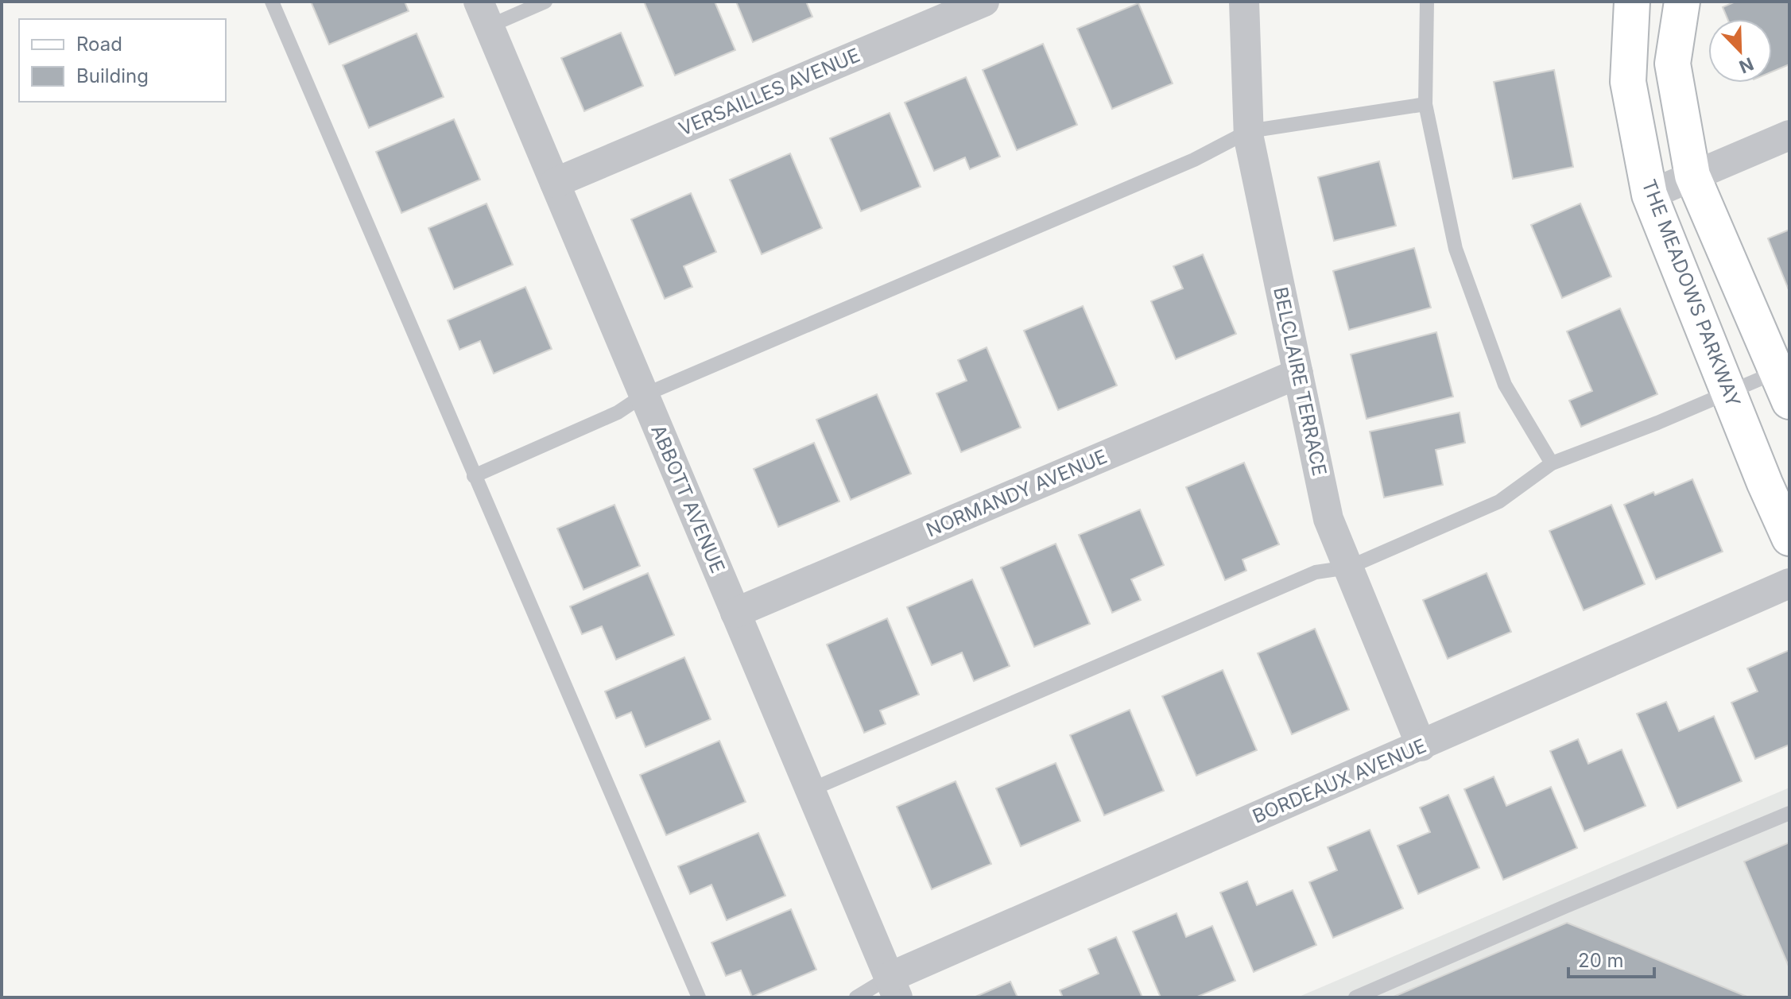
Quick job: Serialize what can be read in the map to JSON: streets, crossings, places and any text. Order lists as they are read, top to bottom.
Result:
{
  "streets": {
    "street": [
      "VERSAILLES AVENUE",
      "THE MEADOWS PARKWAY",
      "BELCLAIRE TERRACE",
      "NORMANDY AVENUE",
      "ABBOTT AVENUE",
      "BORDEAUX AVENUE"
    ]
  },
  "crossings": [
    ["VERSAILLES AVENUE", "ABBOTT AVENUE"],
    ["BELCLAIRE TERRACE", "NORMANDY AVENUE"],
    ["BELCLAIRE TERRACE", "BORDEAUX AVENUE"],
    ["NORMANDY AVENUE", "ABBOTT AVENUE"],
    ["ABBOTT AVENUE", "BORDEAUX AVENUE"]
  ],
  "legend": ["Road", "Building"],
  "scale_bar": "20 m",
  "north": "bottom right"
}
